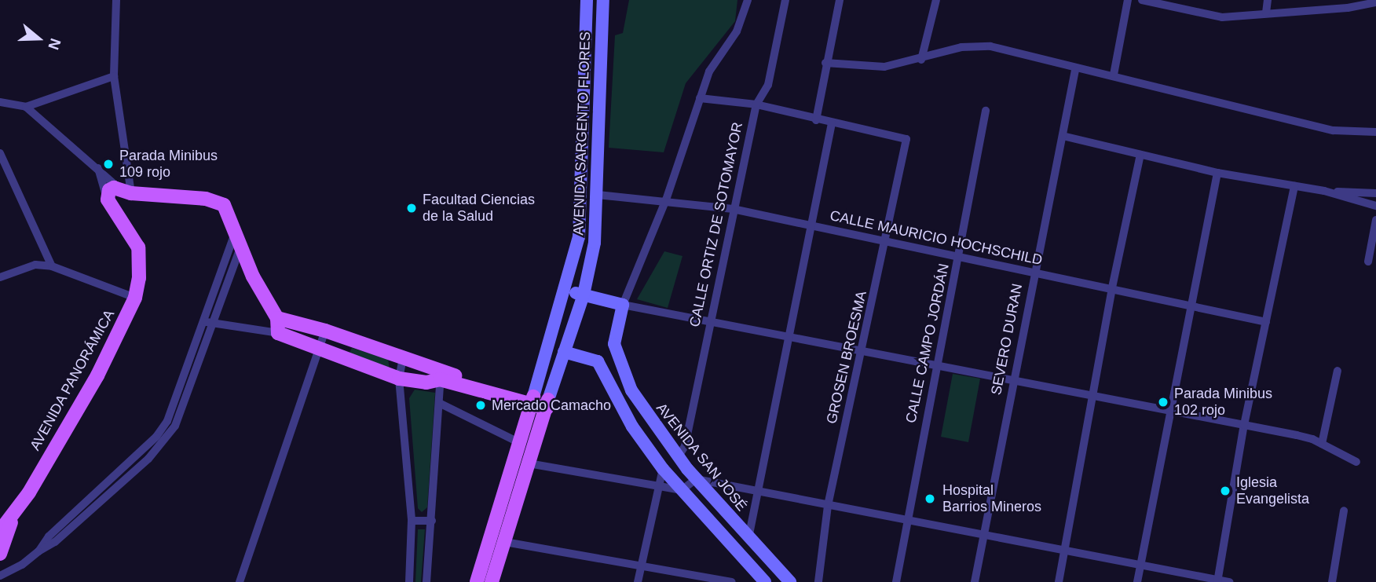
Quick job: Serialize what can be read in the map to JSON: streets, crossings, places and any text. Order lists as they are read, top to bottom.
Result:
{
  "streets": {
    "main road": ["AVENIDA SARGENTO FLORES", "AVENIDA PANORÁMICA"],
    "street": [
      "CALLE ORTIZ DE SOTOMAYOR",
      "CALLE MAURICIO HOCHSCHILD",
      "SEVERO DURAN",
      "CALLE CAMPO JORDÁN",
      "GROSEN BROESMA",
      "AVENIDA SAN JOSÉ"
    ]
  },
  "crossings": [
    ["AVENIDA SARGENTO FLORES", "CALLE MAURICIO HOCHSCHILD"],
    ["CALLE ORTIZ DE SOTOMAYOR", "CALLE MAURICIO HOCHSCHILD"],
    ["CALLE ORTIZ DE SOTOMAYOR", "AVENIDA SAN JOSÉ"],
    ["CALLE MAURICIO HOCHSCHILD", "SEVERO DURAN"],
    ["CALLE MAURICIO HOCHSCHILD", "CALLE CAMPO JORDÁN"],
    ["CALLE MAURICIO HOCHSCHILD", "GROSEN BROESMA"]
  ],
  "places": [
    "Parada Minibus 109 rojo",
    "Facultad Ciencias de la Salud",
    "Parada Minibus 102 rojo",
    "Mercado Camacho",
    "Iglesia Evangelista",
    "Hospital Barrios Mineros"
  ],
  "north": "right"
}
